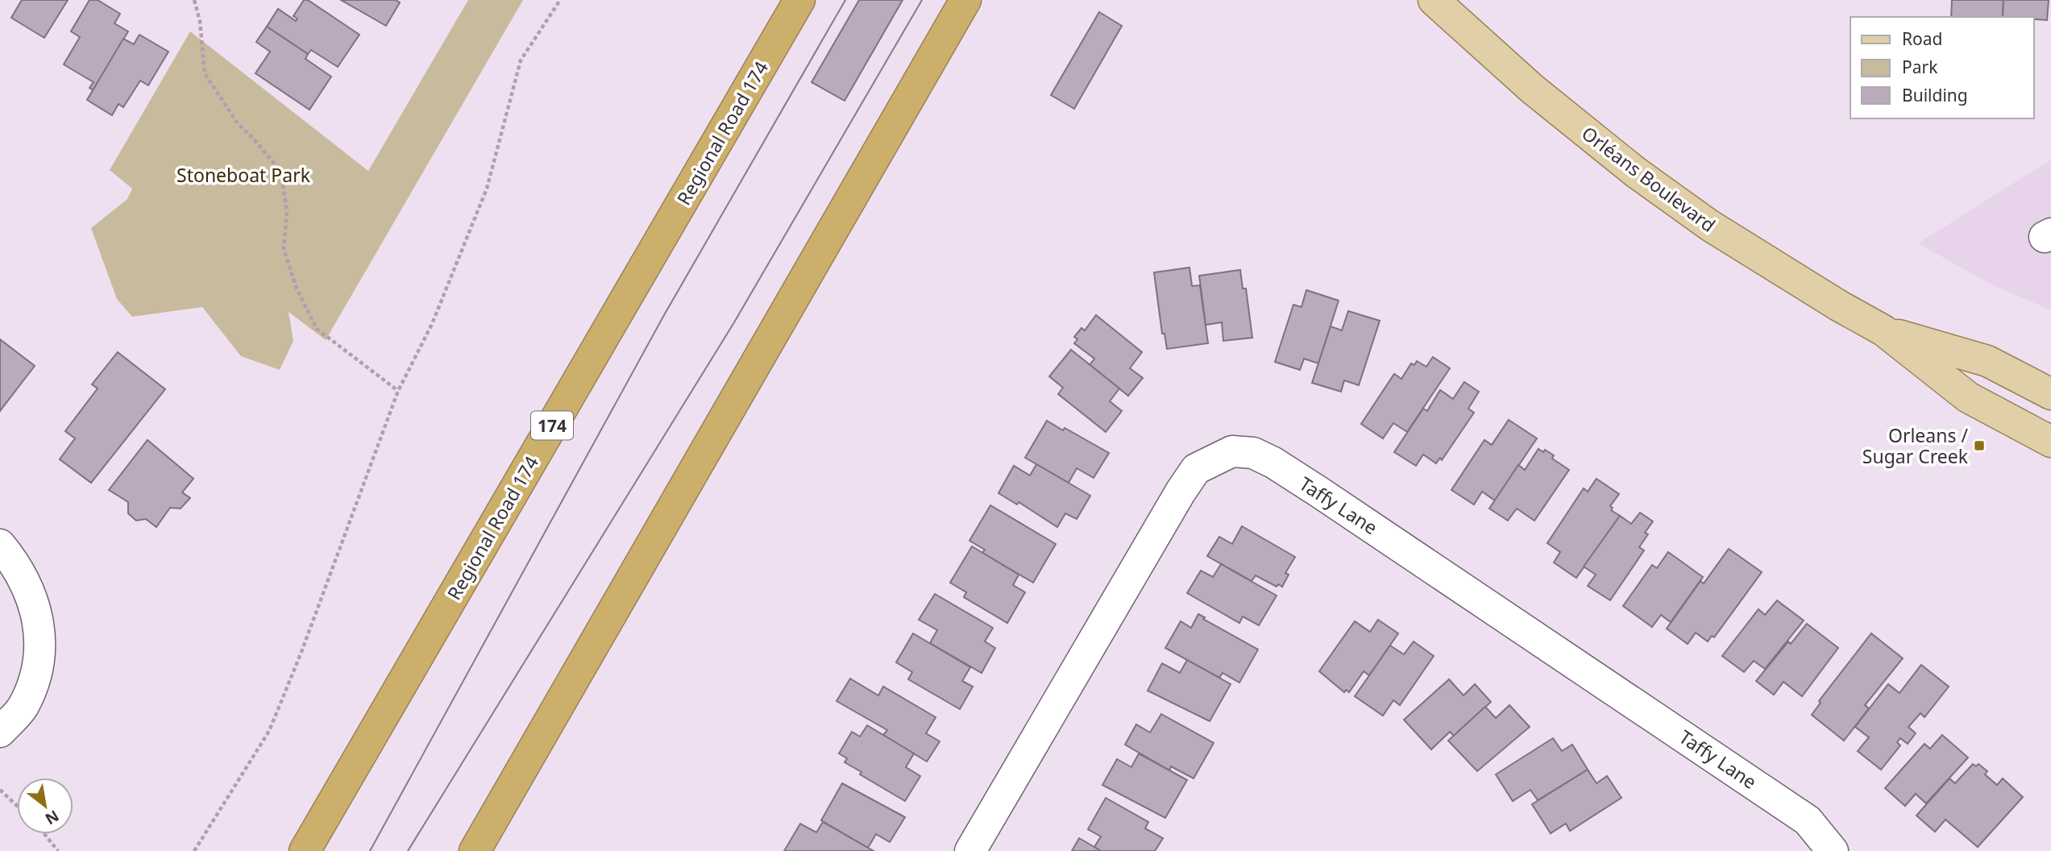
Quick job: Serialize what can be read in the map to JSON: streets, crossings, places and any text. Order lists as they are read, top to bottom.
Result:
{
  "streets": {
    "highway": ["Regional Road 174", "174"],
    "main road": ["Orléans Boulevard"],
    "street": ["Taffy Lane"]
  },
  "parks": ["Stoneboat Park"],
  "places": {
    "transit": ["Orleans / Sugar Creek"]
  },
  "legend": ["Road", "Park", "Building"],
  "north": "bottom right"
}
